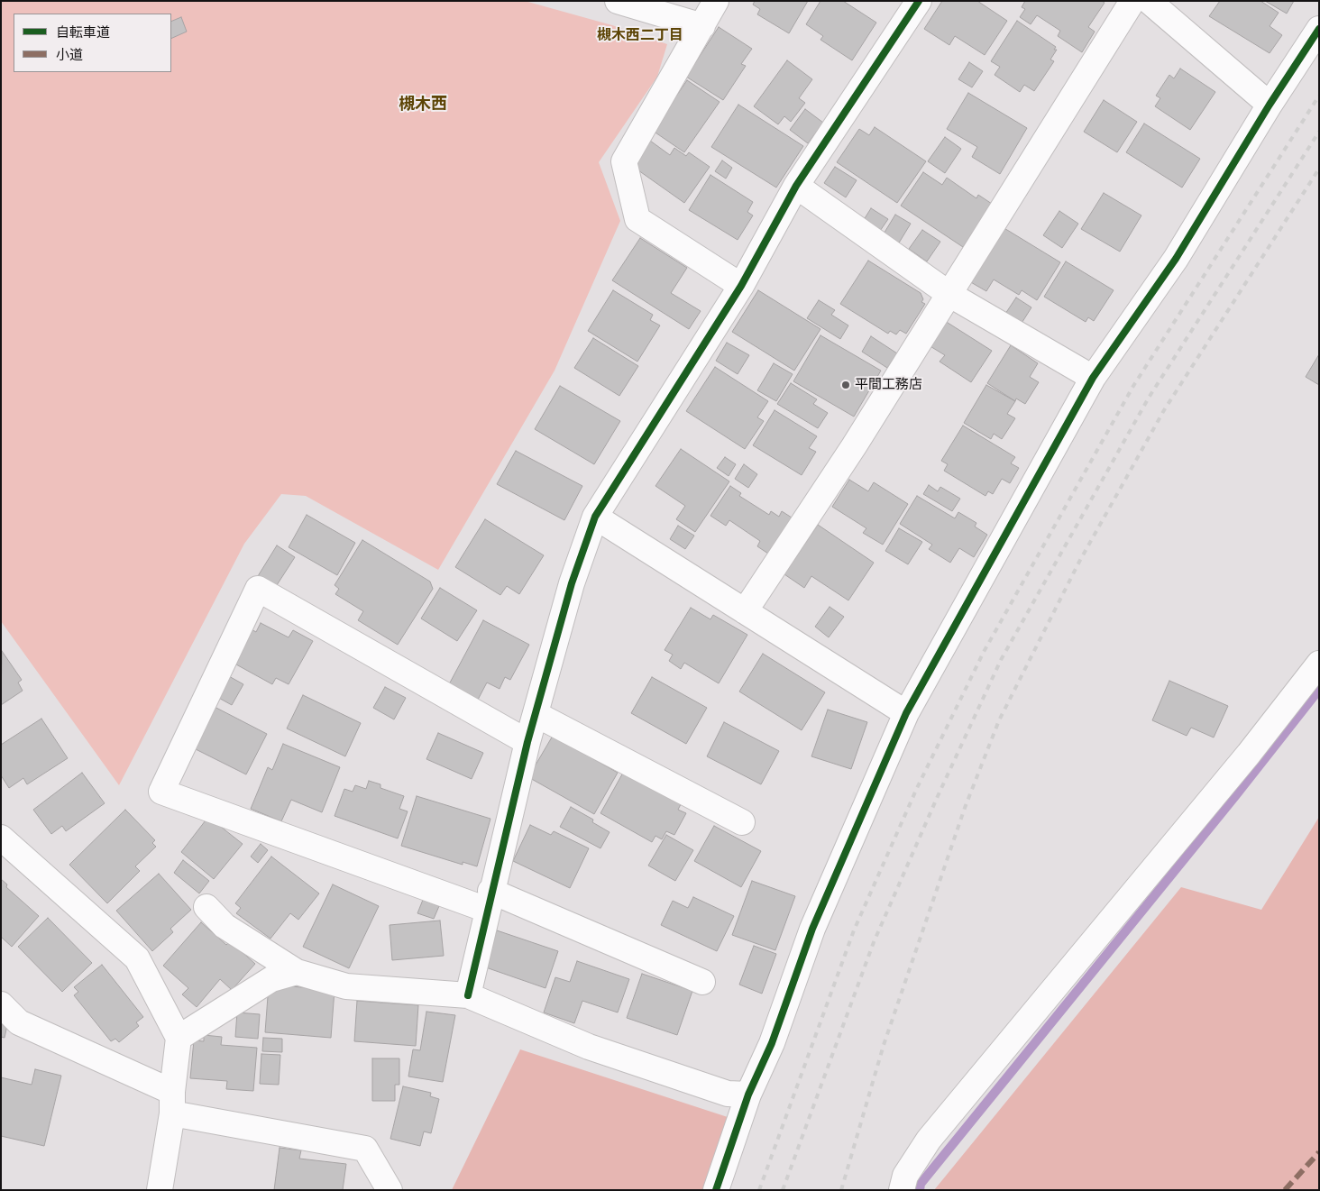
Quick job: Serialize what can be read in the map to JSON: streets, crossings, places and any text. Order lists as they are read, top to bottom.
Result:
{
  "districts": ["槻木西二丁目", "槻木西"],
  "places": ["平間工務店"],
  "legend": ["自転車道", "小道"]
}
